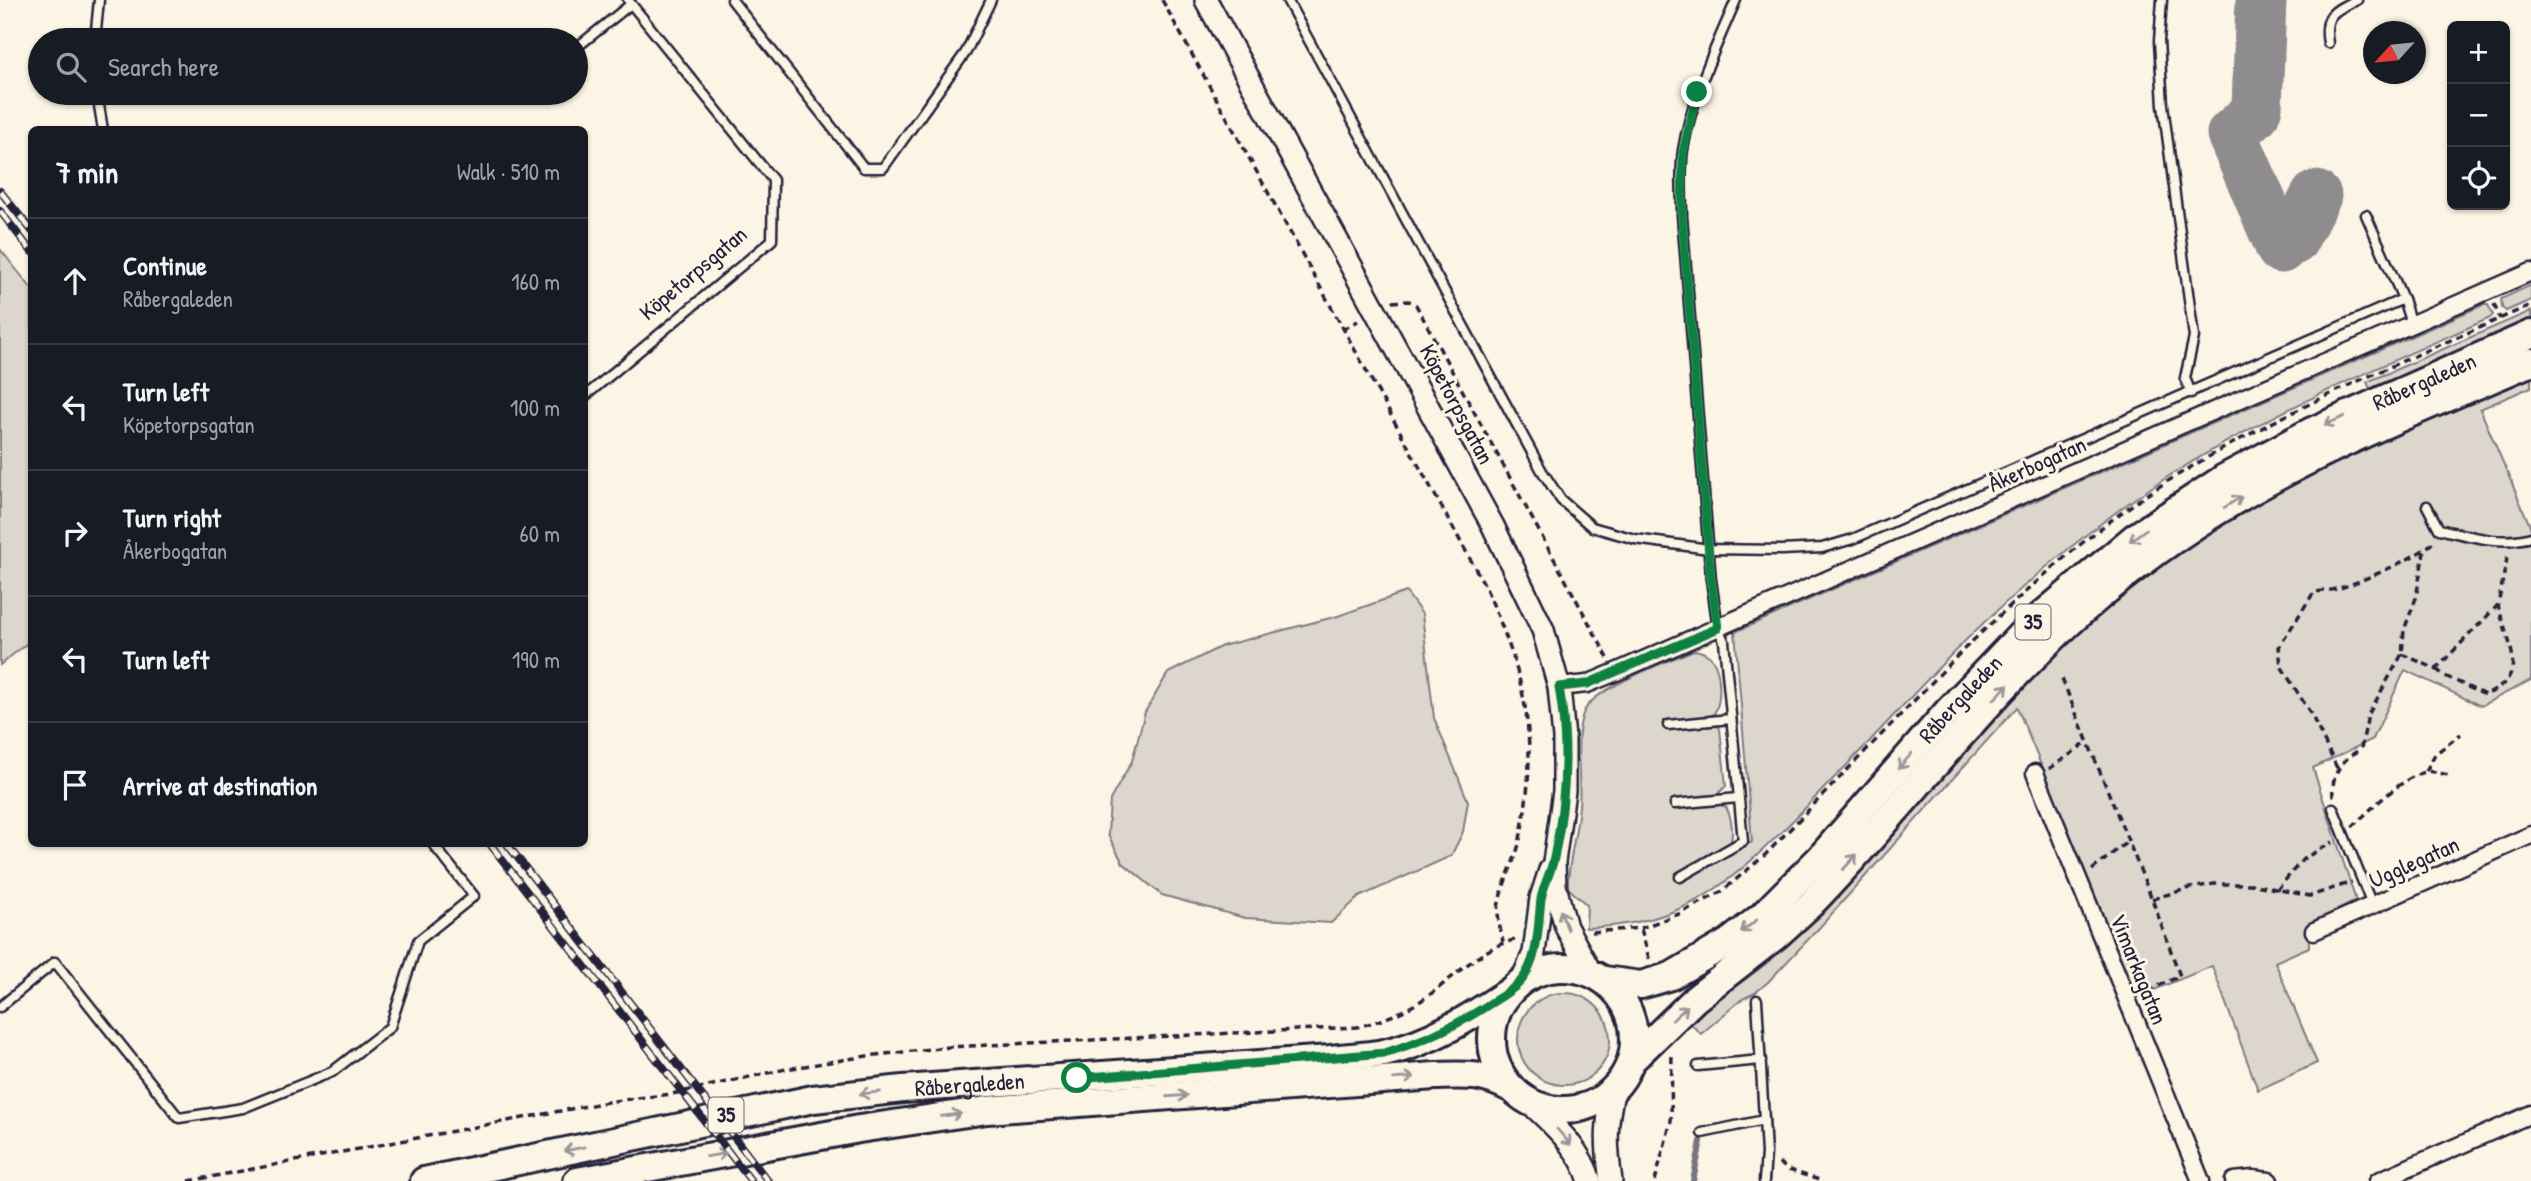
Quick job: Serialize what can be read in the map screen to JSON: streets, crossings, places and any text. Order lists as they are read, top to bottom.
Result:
{
  "streets": {
    "main road": ["Råbergaleden", "35"],
    "street": [
      "Köpetorpsgatan",
      "Åkerbogatan",
      "Ugglegatan",
      "Vimarkagatan"
    ]
  },
  "crossings": [
    ["Köpetorpsgatan", "Råbergaleden"],
    ["Köpetorpsgatan", "Åkerbogatan"],
    ["Köpetorpsgatan", "35"],
    ["Råbergaleden", "35"]
  ],
  "north": "bottom left",
  "page": {
    "map_buttons": ["+", "−"],
    "search": "Search here",
    "heading": ["7 min", "Walk · 510 m"],
    "list": [
      ["Continue", "Råbergaleden", "160 m"],
      ["Turn left", "Köpetorpsgatan", "100 m"],
      ["Turn right", "Åkerbogatan", "60 m"],
      ["Turn left", "190 m"],
      "Arrive at destination"
    ]
  }
}
